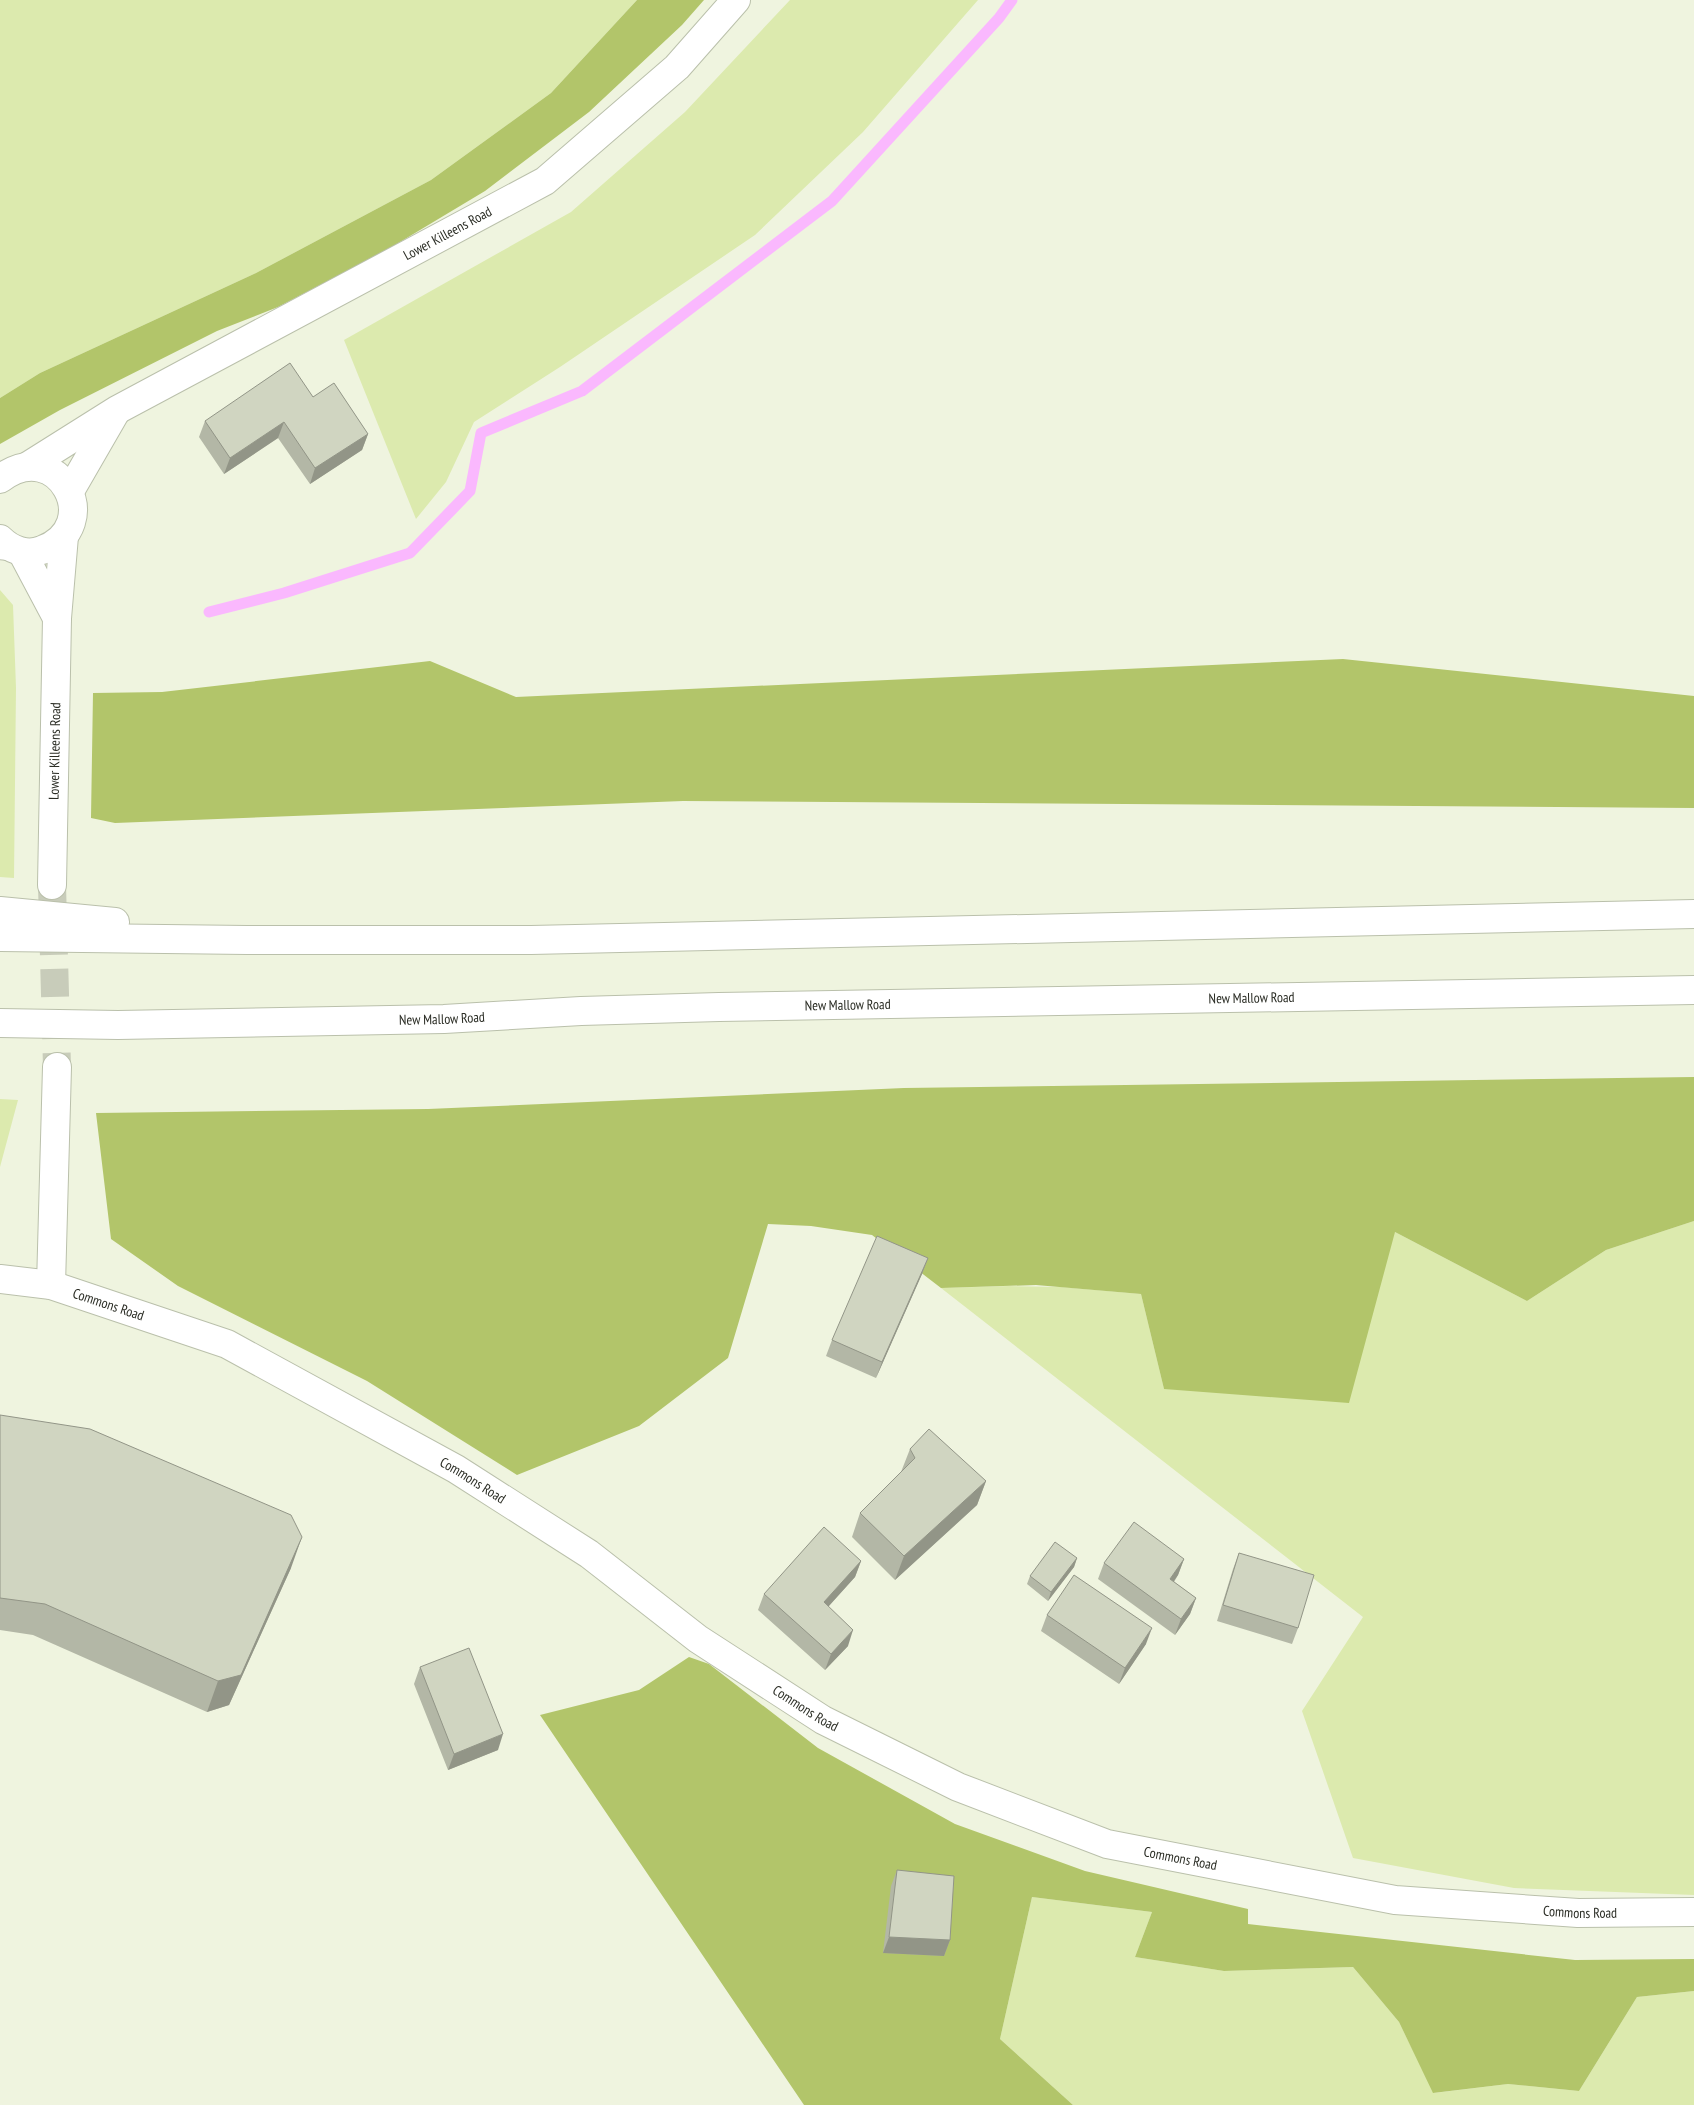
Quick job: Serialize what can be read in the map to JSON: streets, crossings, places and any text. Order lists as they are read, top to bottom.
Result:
{
  "streets": {
    "main road": ["Lower Killeens Road", "New Mallow Road", "Commons Road"]
  }
}
